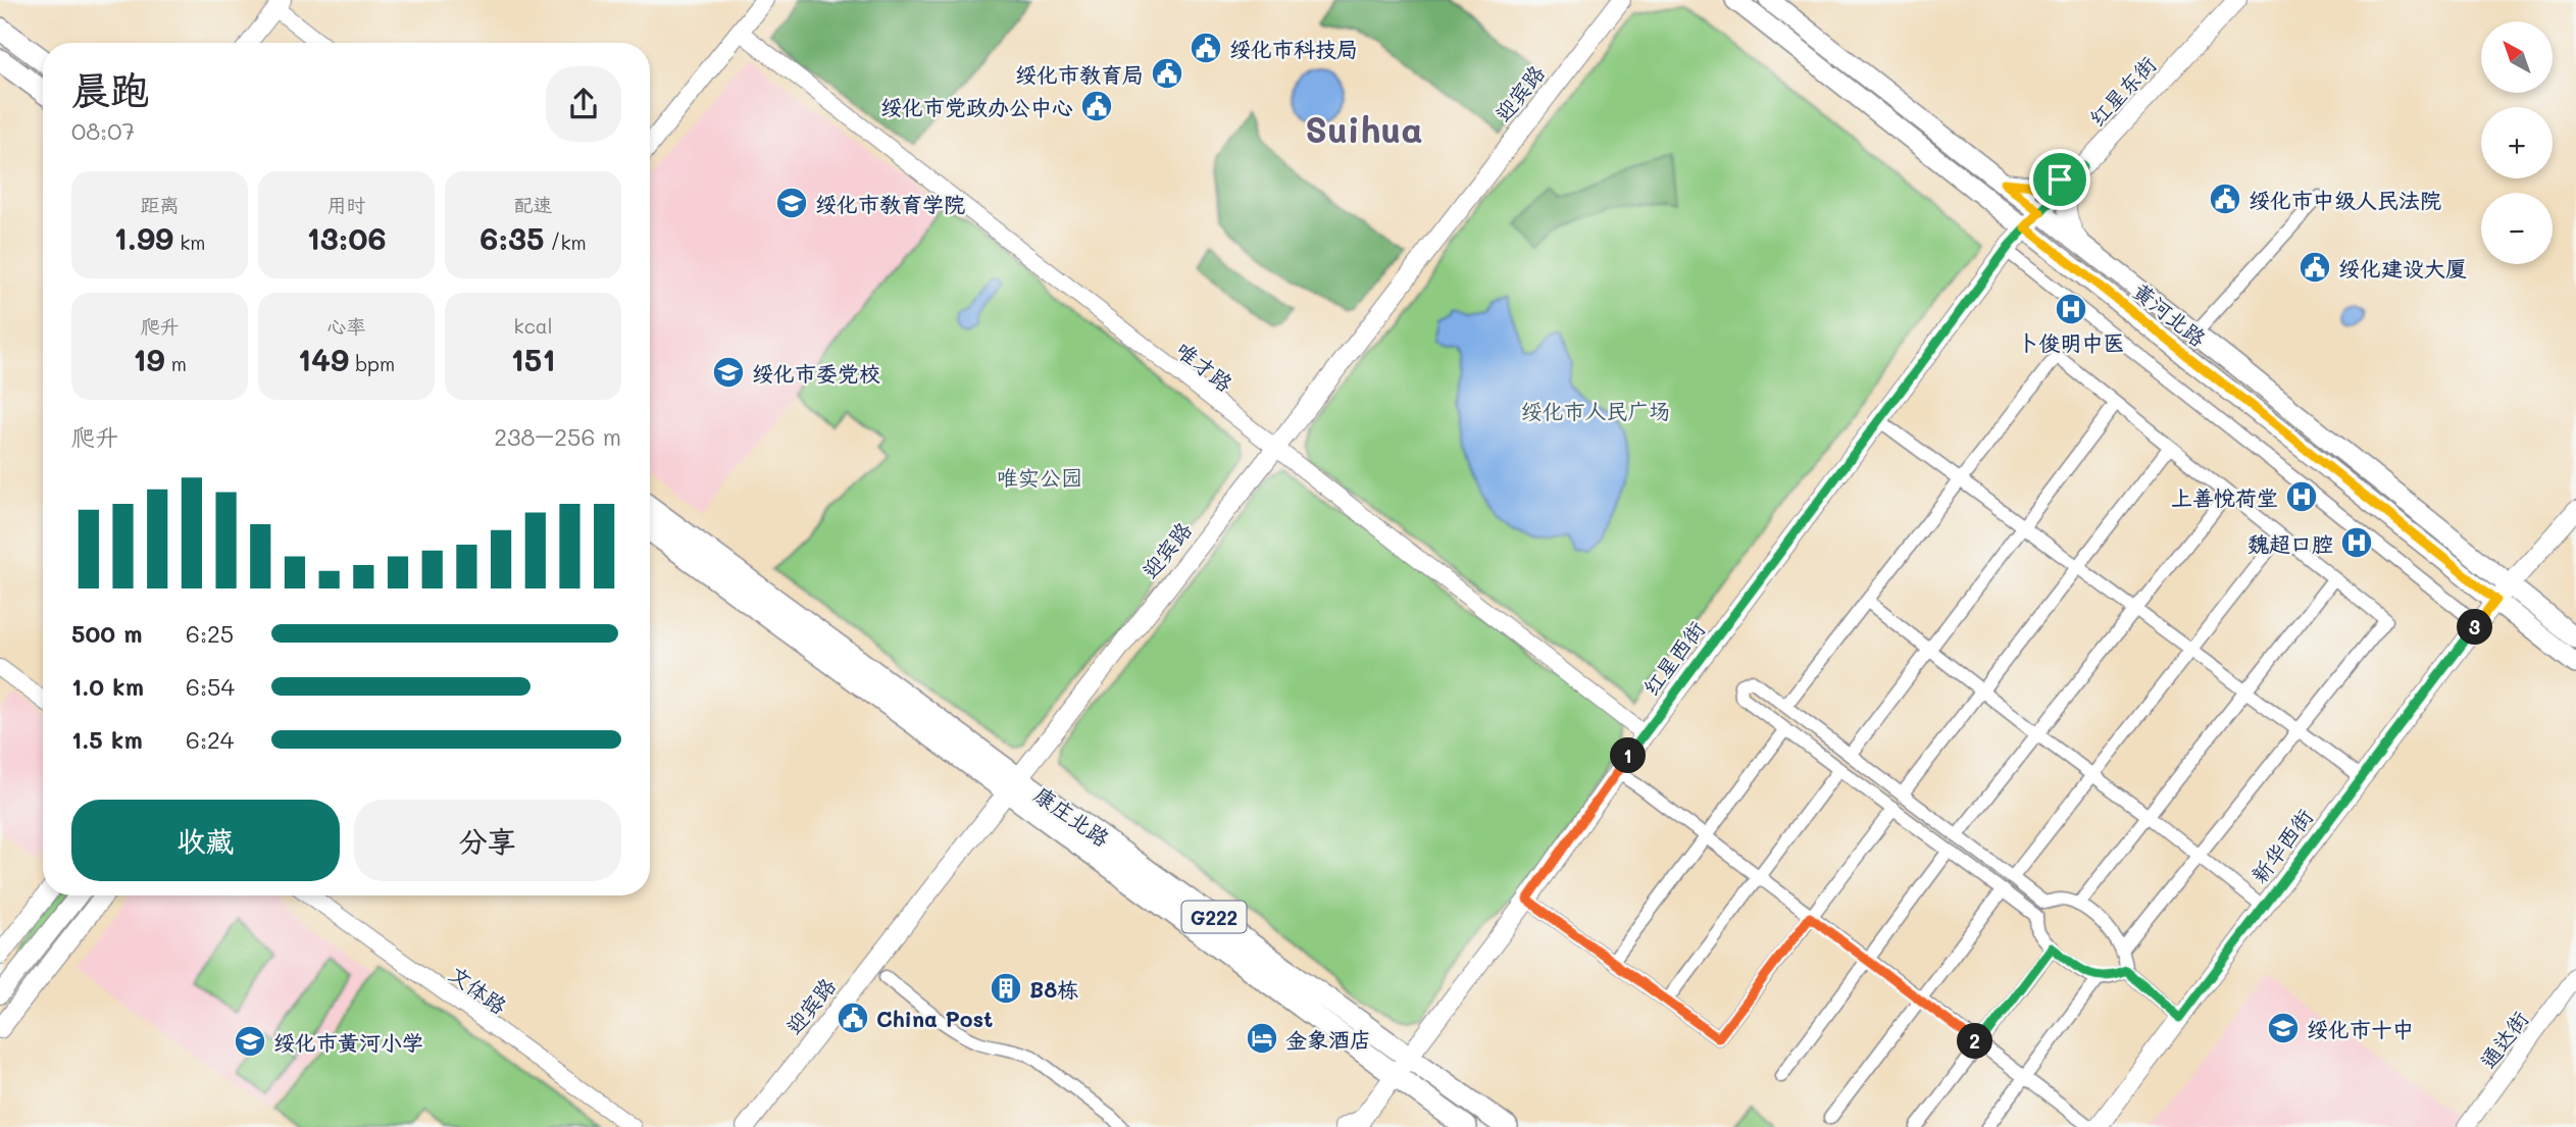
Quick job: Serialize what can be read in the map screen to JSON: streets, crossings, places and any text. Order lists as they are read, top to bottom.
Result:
{
  "streets": {
    "highway": ["康庄北路", "G222"],
    "main road": [
      "红星东街",
      "迎宾路",
      "黄河北路",
      "红星西街",
      "新华西街"
    ],
    "street": ["唯才路", "文体路", "通达街"]
  },
  "crossings": [
    ["红星东街", "黄河北路"],
    ["红星东街", "红星西街"],
    ["迎宾路", "唯才路"],
    ["迎宾路", "康庄北路"],
    ["黄河北路", "红星西街"],
    ["黄河北路", "新华西街"],
    ["唯才路", "红星西街"],
    ["红星西街", "康庄北路"]
  ],
  "districts": ["Suihua"],
  "parks": ["绥化市人民广场", "唯实公园"],
  "places": {
    "public building": [
      "绥化市科技局",
      "绥化市教育局",
      "绥化市党政办公中心",
      "绥化市中级人民法院",
      "绥化建设大厦",
      "China Post"
    ],
    "school or university": [
      "绥化市教育学院",
      "绥化市委党校",
      "绥化市十中",
      "绥化市黄河小学"
    ],
    "hospital": ["卜俊明中医", "上善悦荷堂", "魏超口腔"],
    "building": ["B8栋"],
    "hotel": ["金象酒店"]
  },
  "north": "top left",
  "page": {
    "map_buttons": ["+", "−"],
    "heading": ["晨跑", "08:07"],
    "stats": [
      ["距离", "1.99 km"],
      ["用时", "13:06"],
      ["配速", "6:35 /km"],
      ["爬升", "19 m"],
      ["心率", "149 bpm"],
      ["kcal", "151"]
    ],
    "chart": ["爬升", "238–256 m"],
    "list": [
      {
        "name": "500 m",
        "note": "6:25"
      },
      {
        "name": "1.0 km",
        "note": "6:54"
      },
      {
        "name": "1.5 km",
        "note": "6:24"
      }
    ],
    "pins": ["3", "1", "2"],
    "buttons": ["收藏", "分享"]
  }
}
